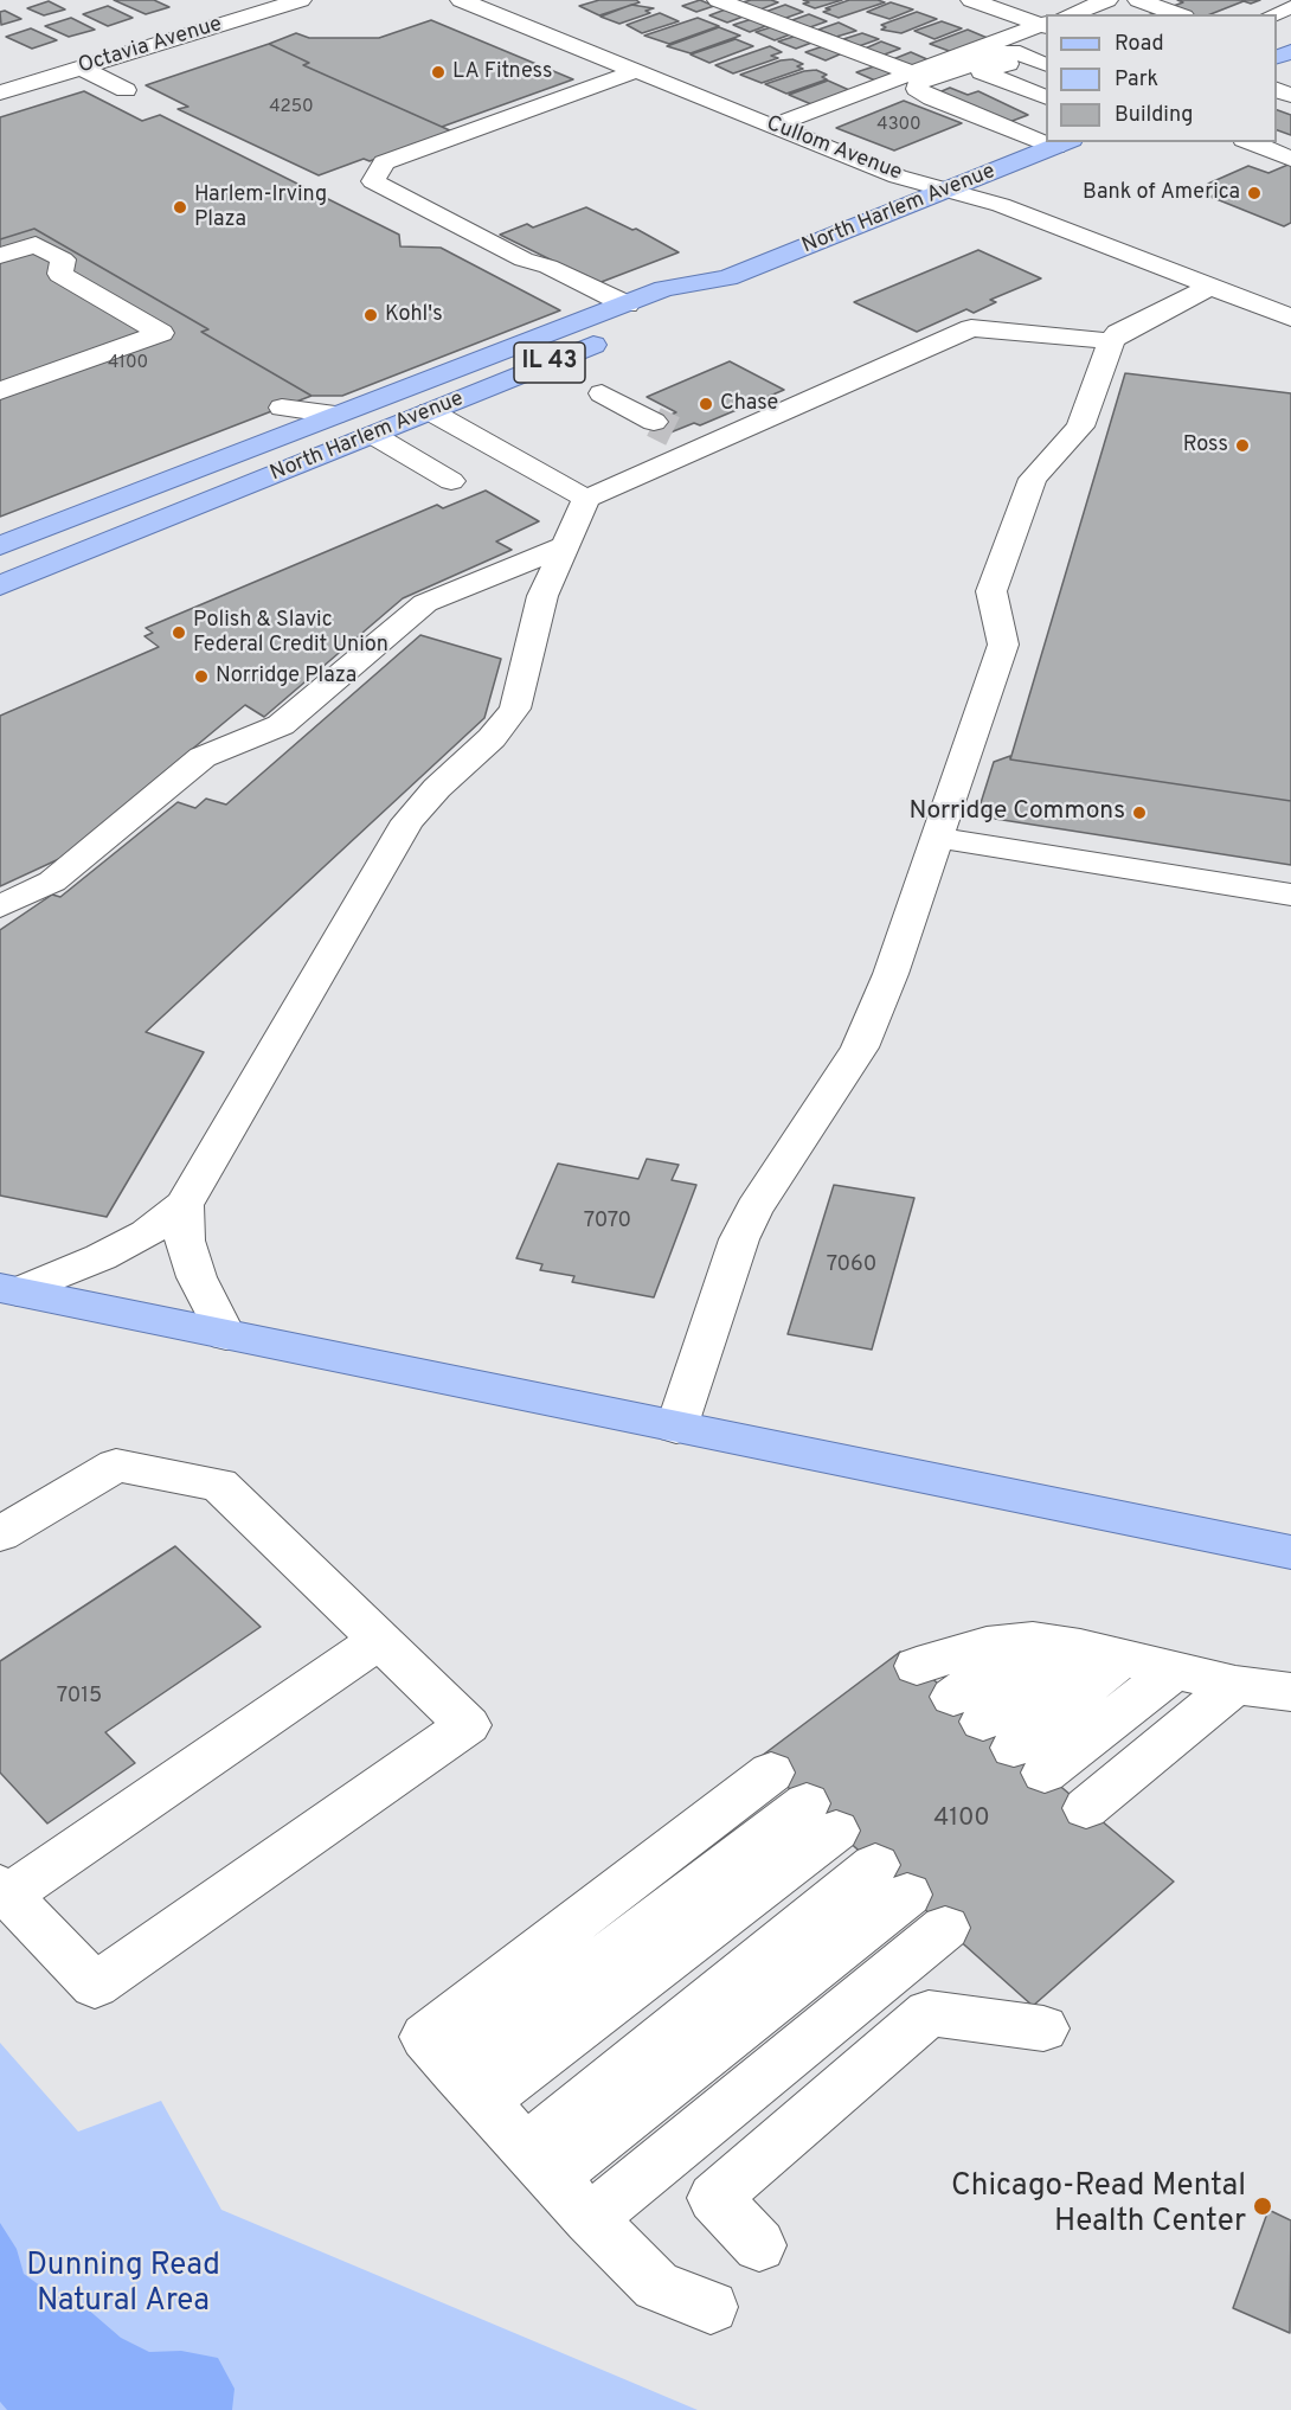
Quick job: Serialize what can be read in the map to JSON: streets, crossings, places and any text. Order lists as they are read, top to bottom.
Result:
{
  "streets": {
    "main road": ["North Harlem Avenue", "IL 43"],
    "street": ["Octavia Avenue", "Cullom Avenue"]
  },
  "crossings": [
    ["Cullom Avenue", "North Harlem Avenue"]
  ],
  "parks": ["Dunning Read Natural Area"],
  "places": [
    "LA Fitness",
    "Bank of America",
    "Harlem-Irving Plaza",
    "Kohl's",
    "Chase",
    "Ross",
    "Polish & Slavic Federal Credit Union",
    "Norridge Plaza",
    "Norridge Commons",
    "Chicago-Read Mental Health Center"
  ],
  "house_numbers": [
    "4250",
    "4300",
    "4100",
    "7070",
    "7060",
    "7015",
    "4100"
  ],
  "legend": ["Road", "Park", "Building"]
}
